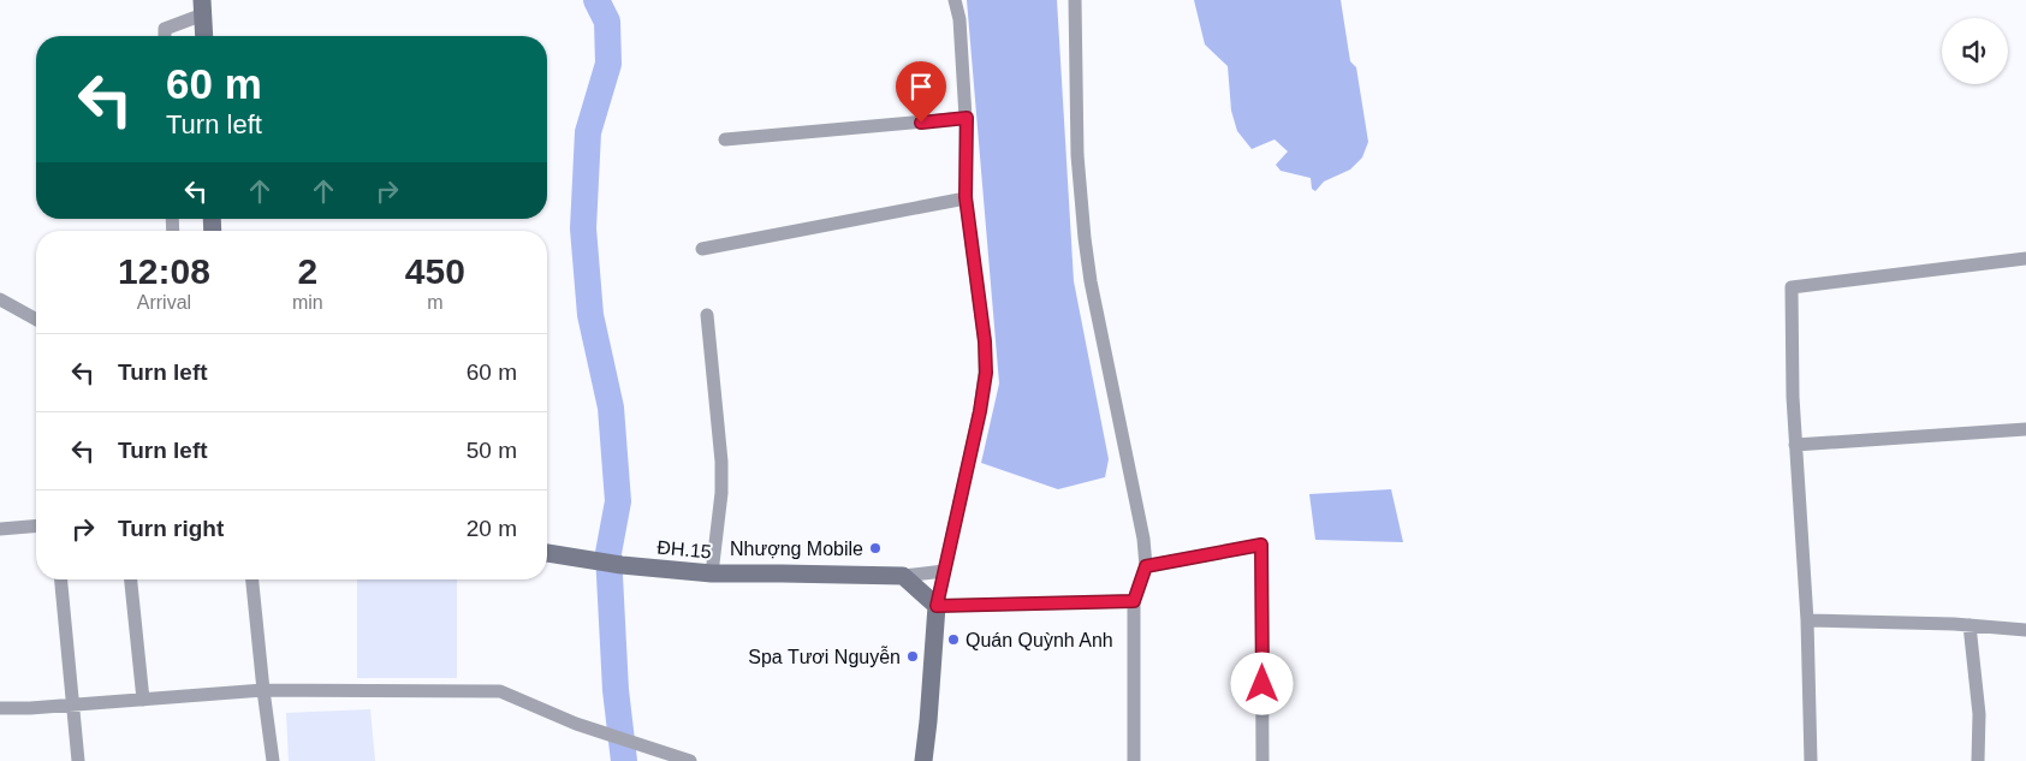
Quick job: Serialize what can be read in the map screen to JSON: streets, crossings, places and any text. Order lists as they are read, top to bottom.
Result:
{
  "streets": {
    "main road": ["ĐH.15"]
  },
  "places": ["Nhượng Mobile", "Quán Quỳnh Anh", "Spa Tươi Nguyễn"],
  "page": {
    "turn": ["60 m", "Turn left"],
    "eta": [
      "12:08",
      "Arrival",
      "2",
      "min",
      "450",
      "m"
    ],
    "list": [
      {
        "name": "Turn left",
        "value": "60 m"
      },
      {
        "name": "Turn left",
        "value": "50 m"
      },
      {
        "name": "Turn right",
        "value": "20 m"
      }
    ]
  }
}
